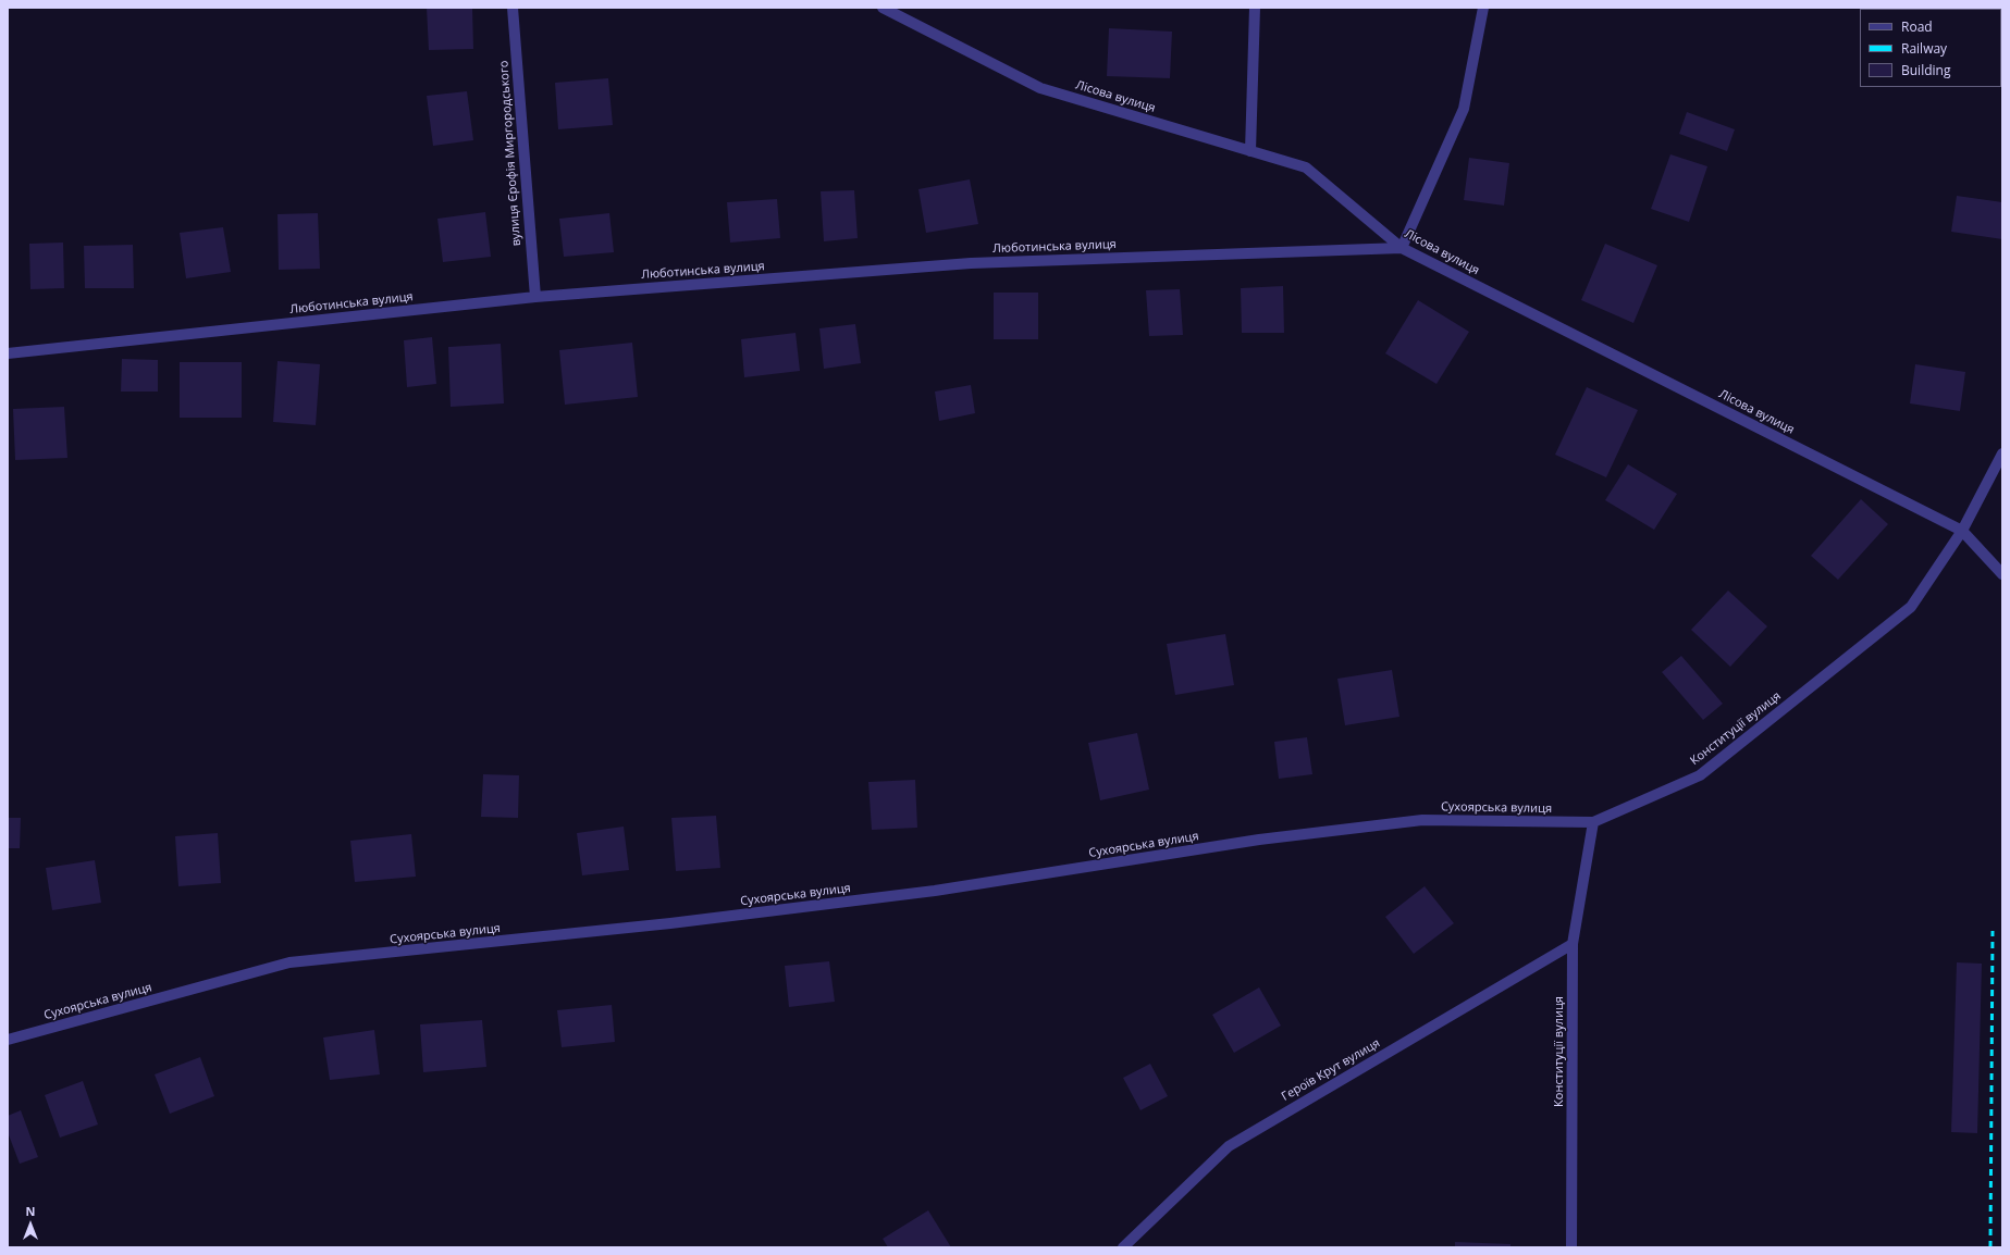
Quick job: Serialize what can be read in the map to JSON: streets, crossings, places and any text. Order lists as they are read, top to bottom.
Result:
{
  "streets": {
    "street": [
      "Лісова вулиця",
      "вулиця Єрофія Миргородського",
      "Люботинська вулиця",
      "Конституції вулиця",
      "Сухоярська вулиця",
      "Героїв Крут вулиця"
    ]
  },
  "crossings": [
    ["Лісова вулиця", "Люботинська вулиця"],
    ["Лісова вулиця", "Конституції вулиця"],
    ["вулиця Єрофія Миргородського", "Люботинська вулиця"],
    ["Конституції вулиця", "Сухоярська вулиця"],
    ["Конституції вулиця", "Героїв Крут вулиця"]
  ],
  "legend": ["Road", "Railway", "Building"],
  "north": "top"
}
